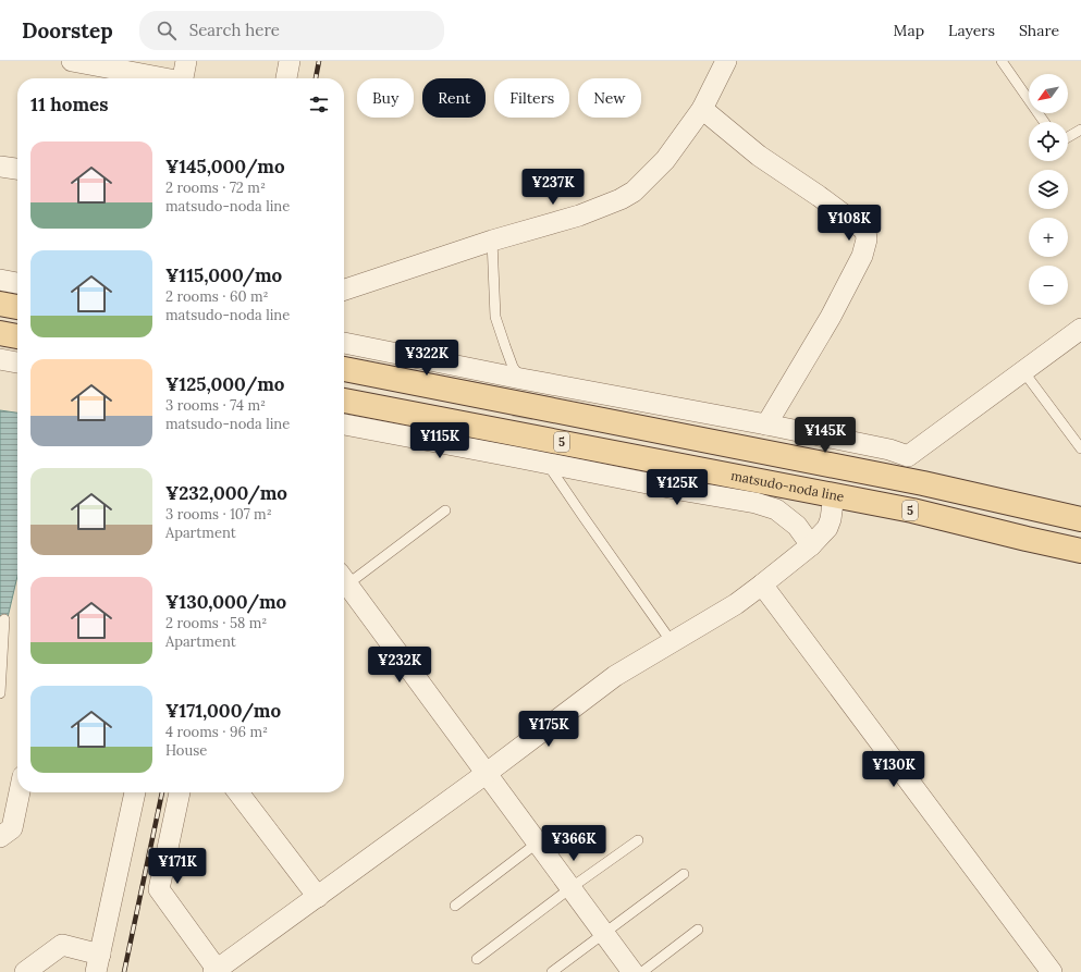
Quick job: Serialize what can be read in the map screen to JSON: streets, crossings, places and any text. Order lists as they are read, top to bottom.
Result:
{
  "streets": {
    "main road": ["5", "matsudo-noda line"]
  },
  "north": "bottom left",
  "page": {
    "header": "Doorstep",
    "search": "Search here",
    "nav": ["Map", "Layers", "Share"],
    "map_buttons": ["+", "−"],
    "chip": [
      "Buy",
      "Rent",
      "Filters",
      "New"
    ],
    "heading": "11 homes",
    "list": [
      {
        "name": "¥145,000/mo",
        "note": "2 rooms · 72 m² · matsudo-noda line"
      },
      {
        "name": "¥115,000/mo",
        "note": "2 rooms · 60 m² · matsudo-noda line"
      },
      {
        "name": "¥125,000/mo",
        "note": "3 rooms · 74 m² · matsudo-noda line"
      },
      {
        "name": "¥232,000/mo",
        "note": "3 rooms · 107 m² · Apartment"
      },
      {
        "name": "¥130,000/mo",
        "note": "2 rooms · 58 m² · Apartment"
      },
      {
        "name": "¥171,000/mo",
        "note": "4 rooms · 96 m² · House"
      }
    ],
    "price": [
      "¥237K",
      "¥108K",
      "¥322K",
      "¥145K",
      "¥115K",
      "¥125K",
      "¥232K",
      "¥175K",
      "¥130K",
      "¥366K",
      "¥171K"
    ]
  }
}
